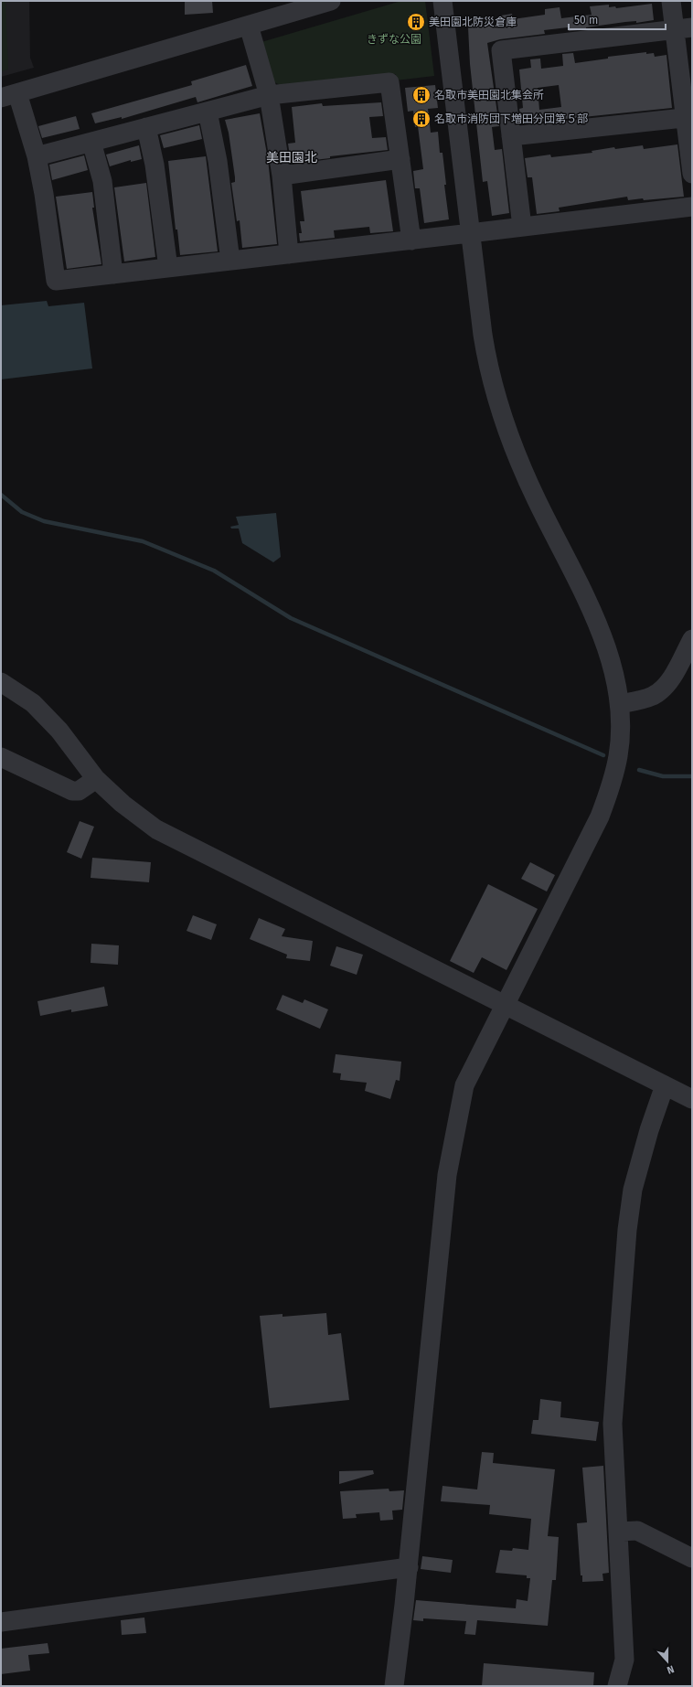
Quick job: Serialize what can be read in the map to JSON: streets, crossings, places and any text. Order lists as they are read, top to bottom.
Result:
{
  "districts": ["美田園北"],
  "parks": ["きずな公園"],
  "places": {
    "building": ["美田園北防災倉庫", "名取市美田園北集会所", "名取市消防団下増田分団第５部"]
  },
  "scale_bar": "50 m",
  "north": "bottom"
}
